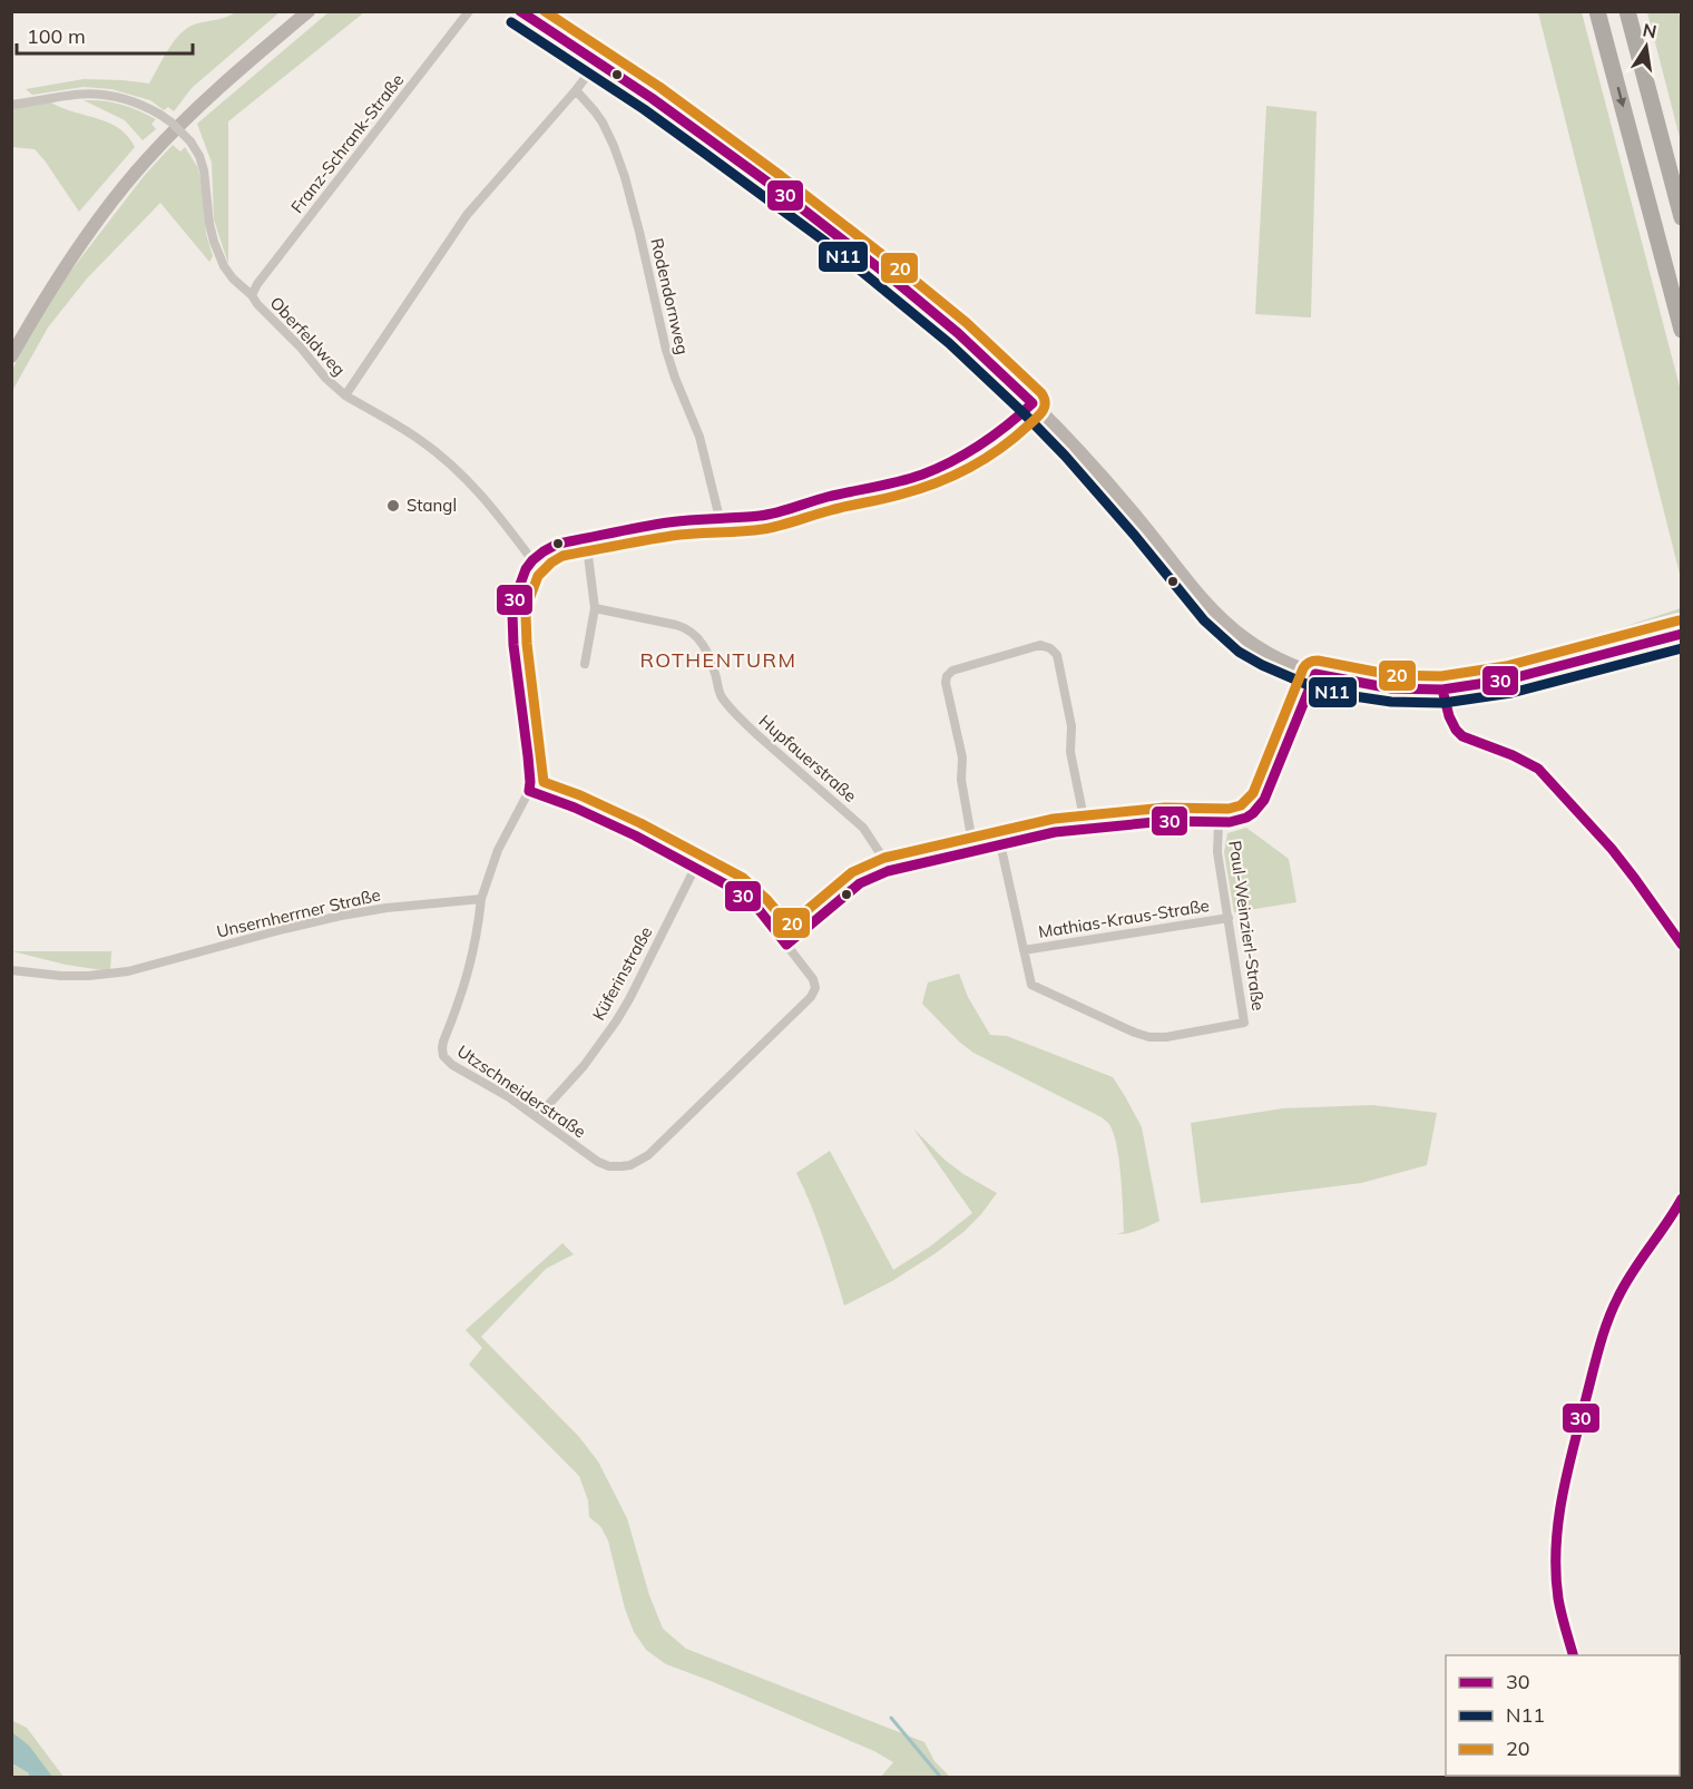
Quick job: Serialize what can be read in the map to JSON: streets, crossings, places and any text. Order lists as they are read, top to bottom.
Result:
{
  "streets": {
    "street": [
      "Franz-Schrank-Straße",
      "Rodendornweg",
      "Oberfeldweg",
      "Hupfauerstraße",
      "Unsernherrner Straße",
      "Mathias-Kraus-Straße",
      "Paul-Weinzierl-Straße",
      "Küferinstraße",
      "Utzschneiderstraße"
    ]
  },
  "crossings": [
    ["Franz-Schrank-Straße", "Oberfeldweg"],
    ["Unsernherrner Straße", "Utzschneiderstraße"],
    ["Mathias-Kraus-Straße", "Paul-Weinzierl-Straße"],
    ["Küferinstraße", "Utzschneiderstraße"]
  ],
  "districts": ["ROTHENTURM"],
  "places": ["Stangl"],
  "lines": ["transit line 30", "transit line 20", "transit line N11"],
  "legend": ["30", "N11", "20"],
  "scale_bar": "100 m",
  "north": "top"
}
